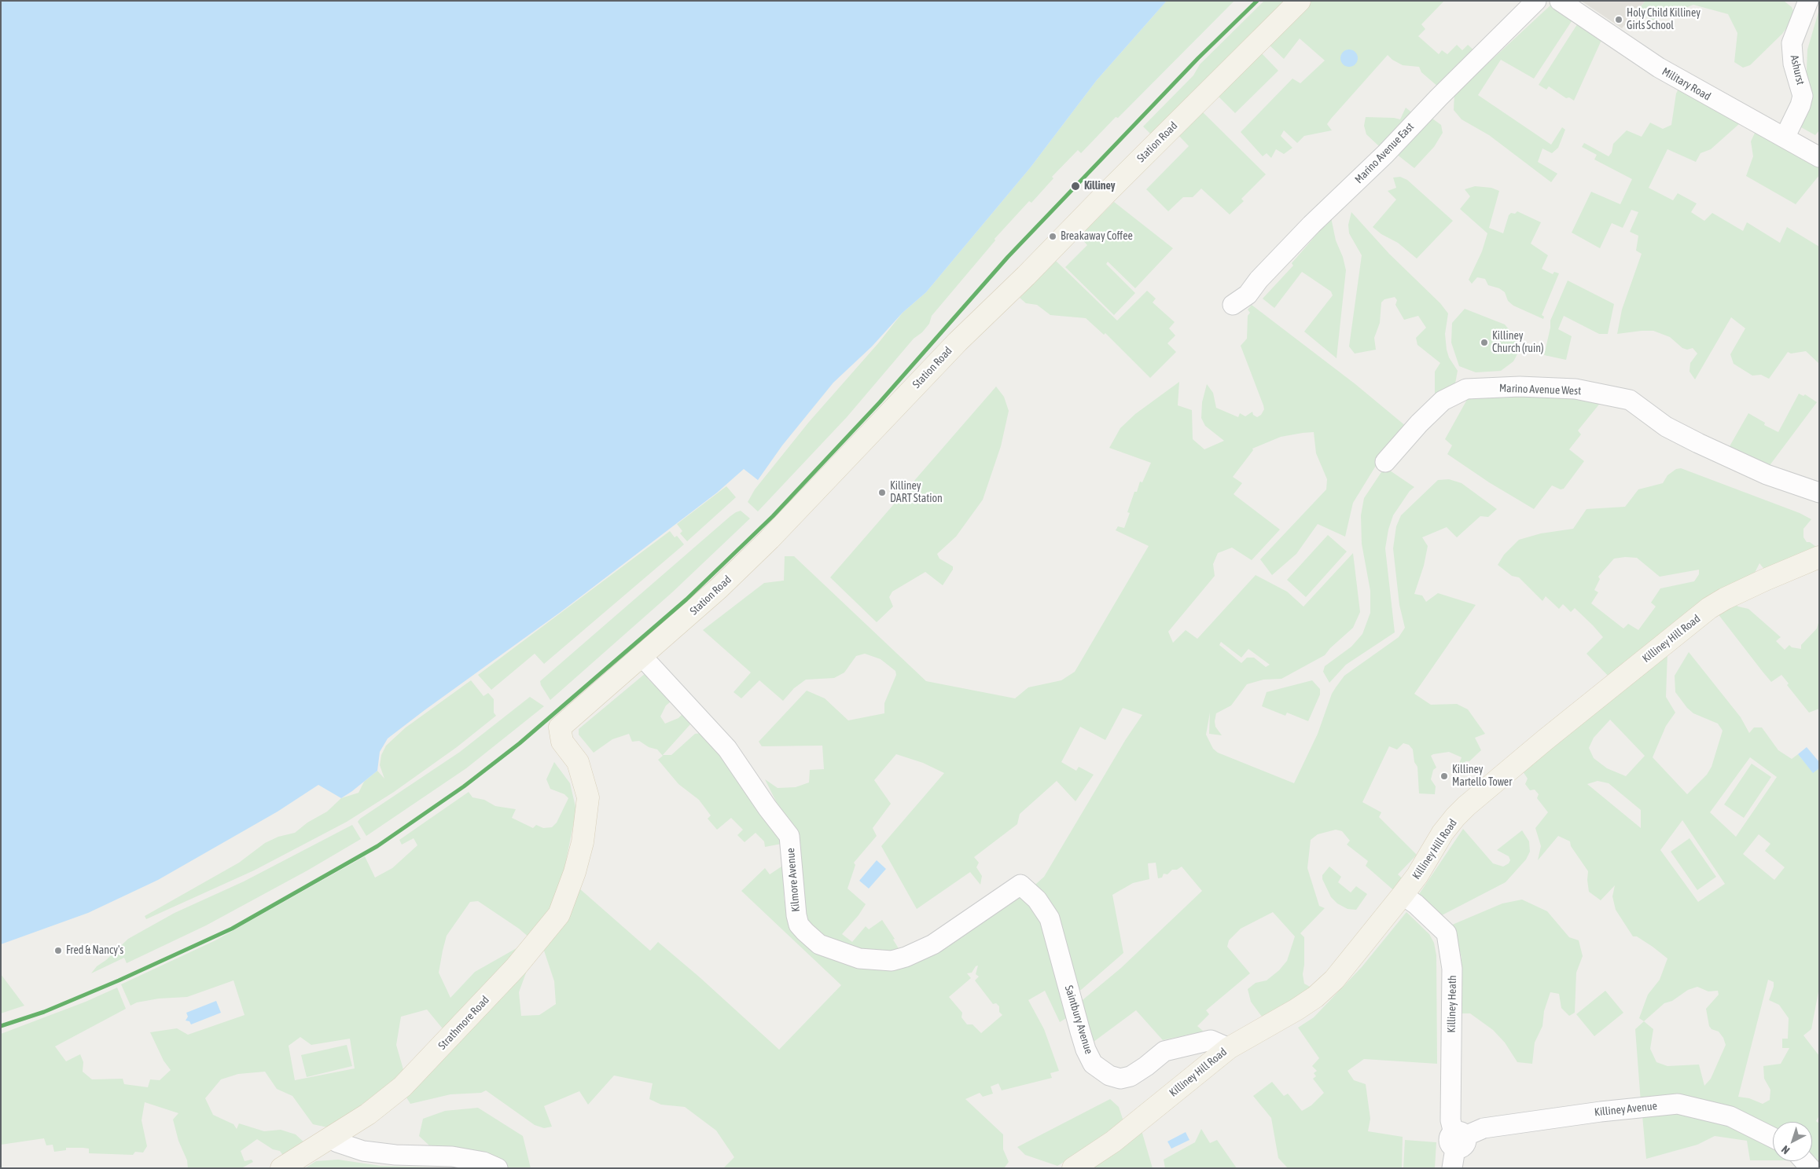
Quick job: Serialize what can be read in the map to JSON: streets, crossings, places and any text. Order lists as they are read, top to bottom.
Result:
{
  "streets": {
    "main road": ["Station Road", "Killiney Hill Road", "Strathmore Road"],
    "street": [
      "Ashurst",
      "Military Road",
      "Marino Avenue East",
      "Marino Avenue West",
      "Kilmore Avenue",
      "Killiney Heath",
      "Saintbury Avenue",
      "Killiney Avenue"
    ]
  },
  "crossings": [
    ["Ashurst", "Military Road"],
    ["Station Road", "Kilmore Avenue"],
    ["Station Road", "Strathmore Road"],
    ["Killiney Hill Road", "Killiney Heath"],
    ["Killiney Hill Road", "Saintbury Avenue"],
    ["Kilmore Avenue", "Saintbury Avenue"],
    ["Killiney Heath", "Killiney Avenue"]
  ],
  "places": [
    "Holy Child Killiney Girls School",
    "Killiney",
    "Breakaway Coffee",
    "Killiney Church (ruin)",
    "Killiney DART Station",
    "Killiney Martello Tower",
    "Fred & Nancy's"
  ],
  "north": "bottom left"
}
